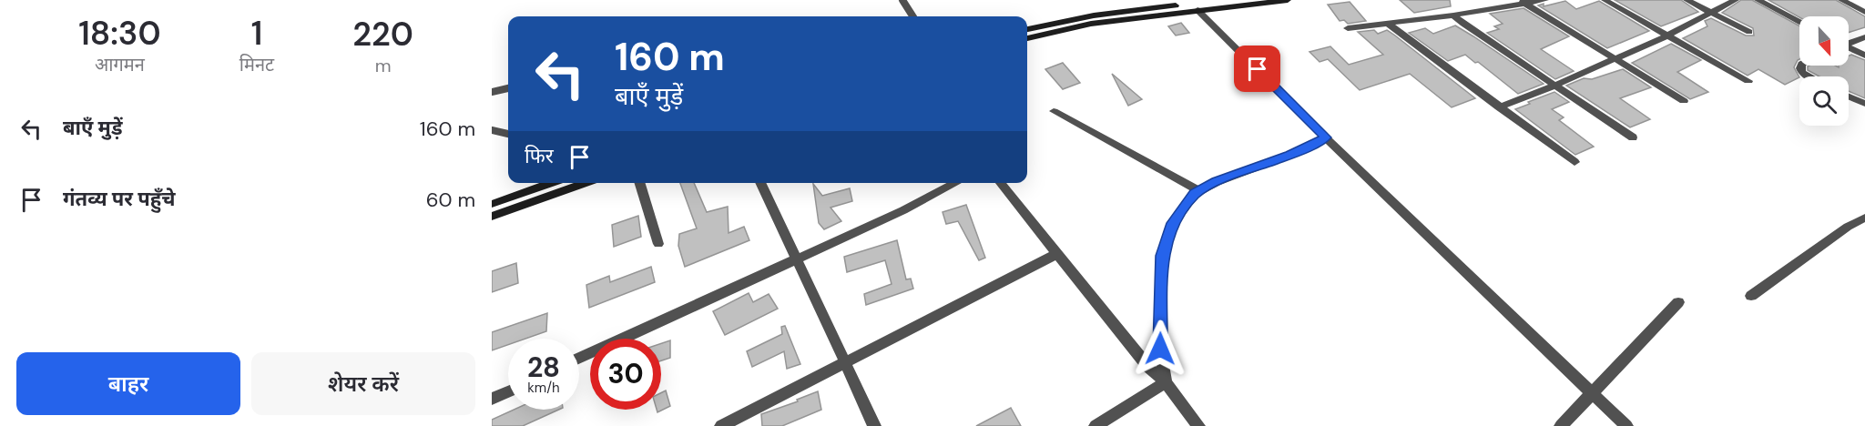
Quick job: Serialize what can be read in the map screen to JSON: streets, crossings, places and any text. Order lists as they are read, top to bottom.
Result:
{
  "north": "bottom",
  "page": {
    "eta": [
      "18:30",
      "आगमन",
      "1",
      "मिनट",
      "220",
      "m"
    ],
    "turn": ["160 m", "बाएँ मुड़ें"],
    "list": [
      {
        "name": "बाएँ मुड़ें",
        "value": "160 m"
      },
      {
        "name": "गंतव्य पर पहुँचे",
        "value": "60 m"
      }
    ],
    "then": "फिर",
    "speed": "28 km/h",
    "limit": "30",
    "buttons": ["बाहर", "शेयर करें"]
  }
}
